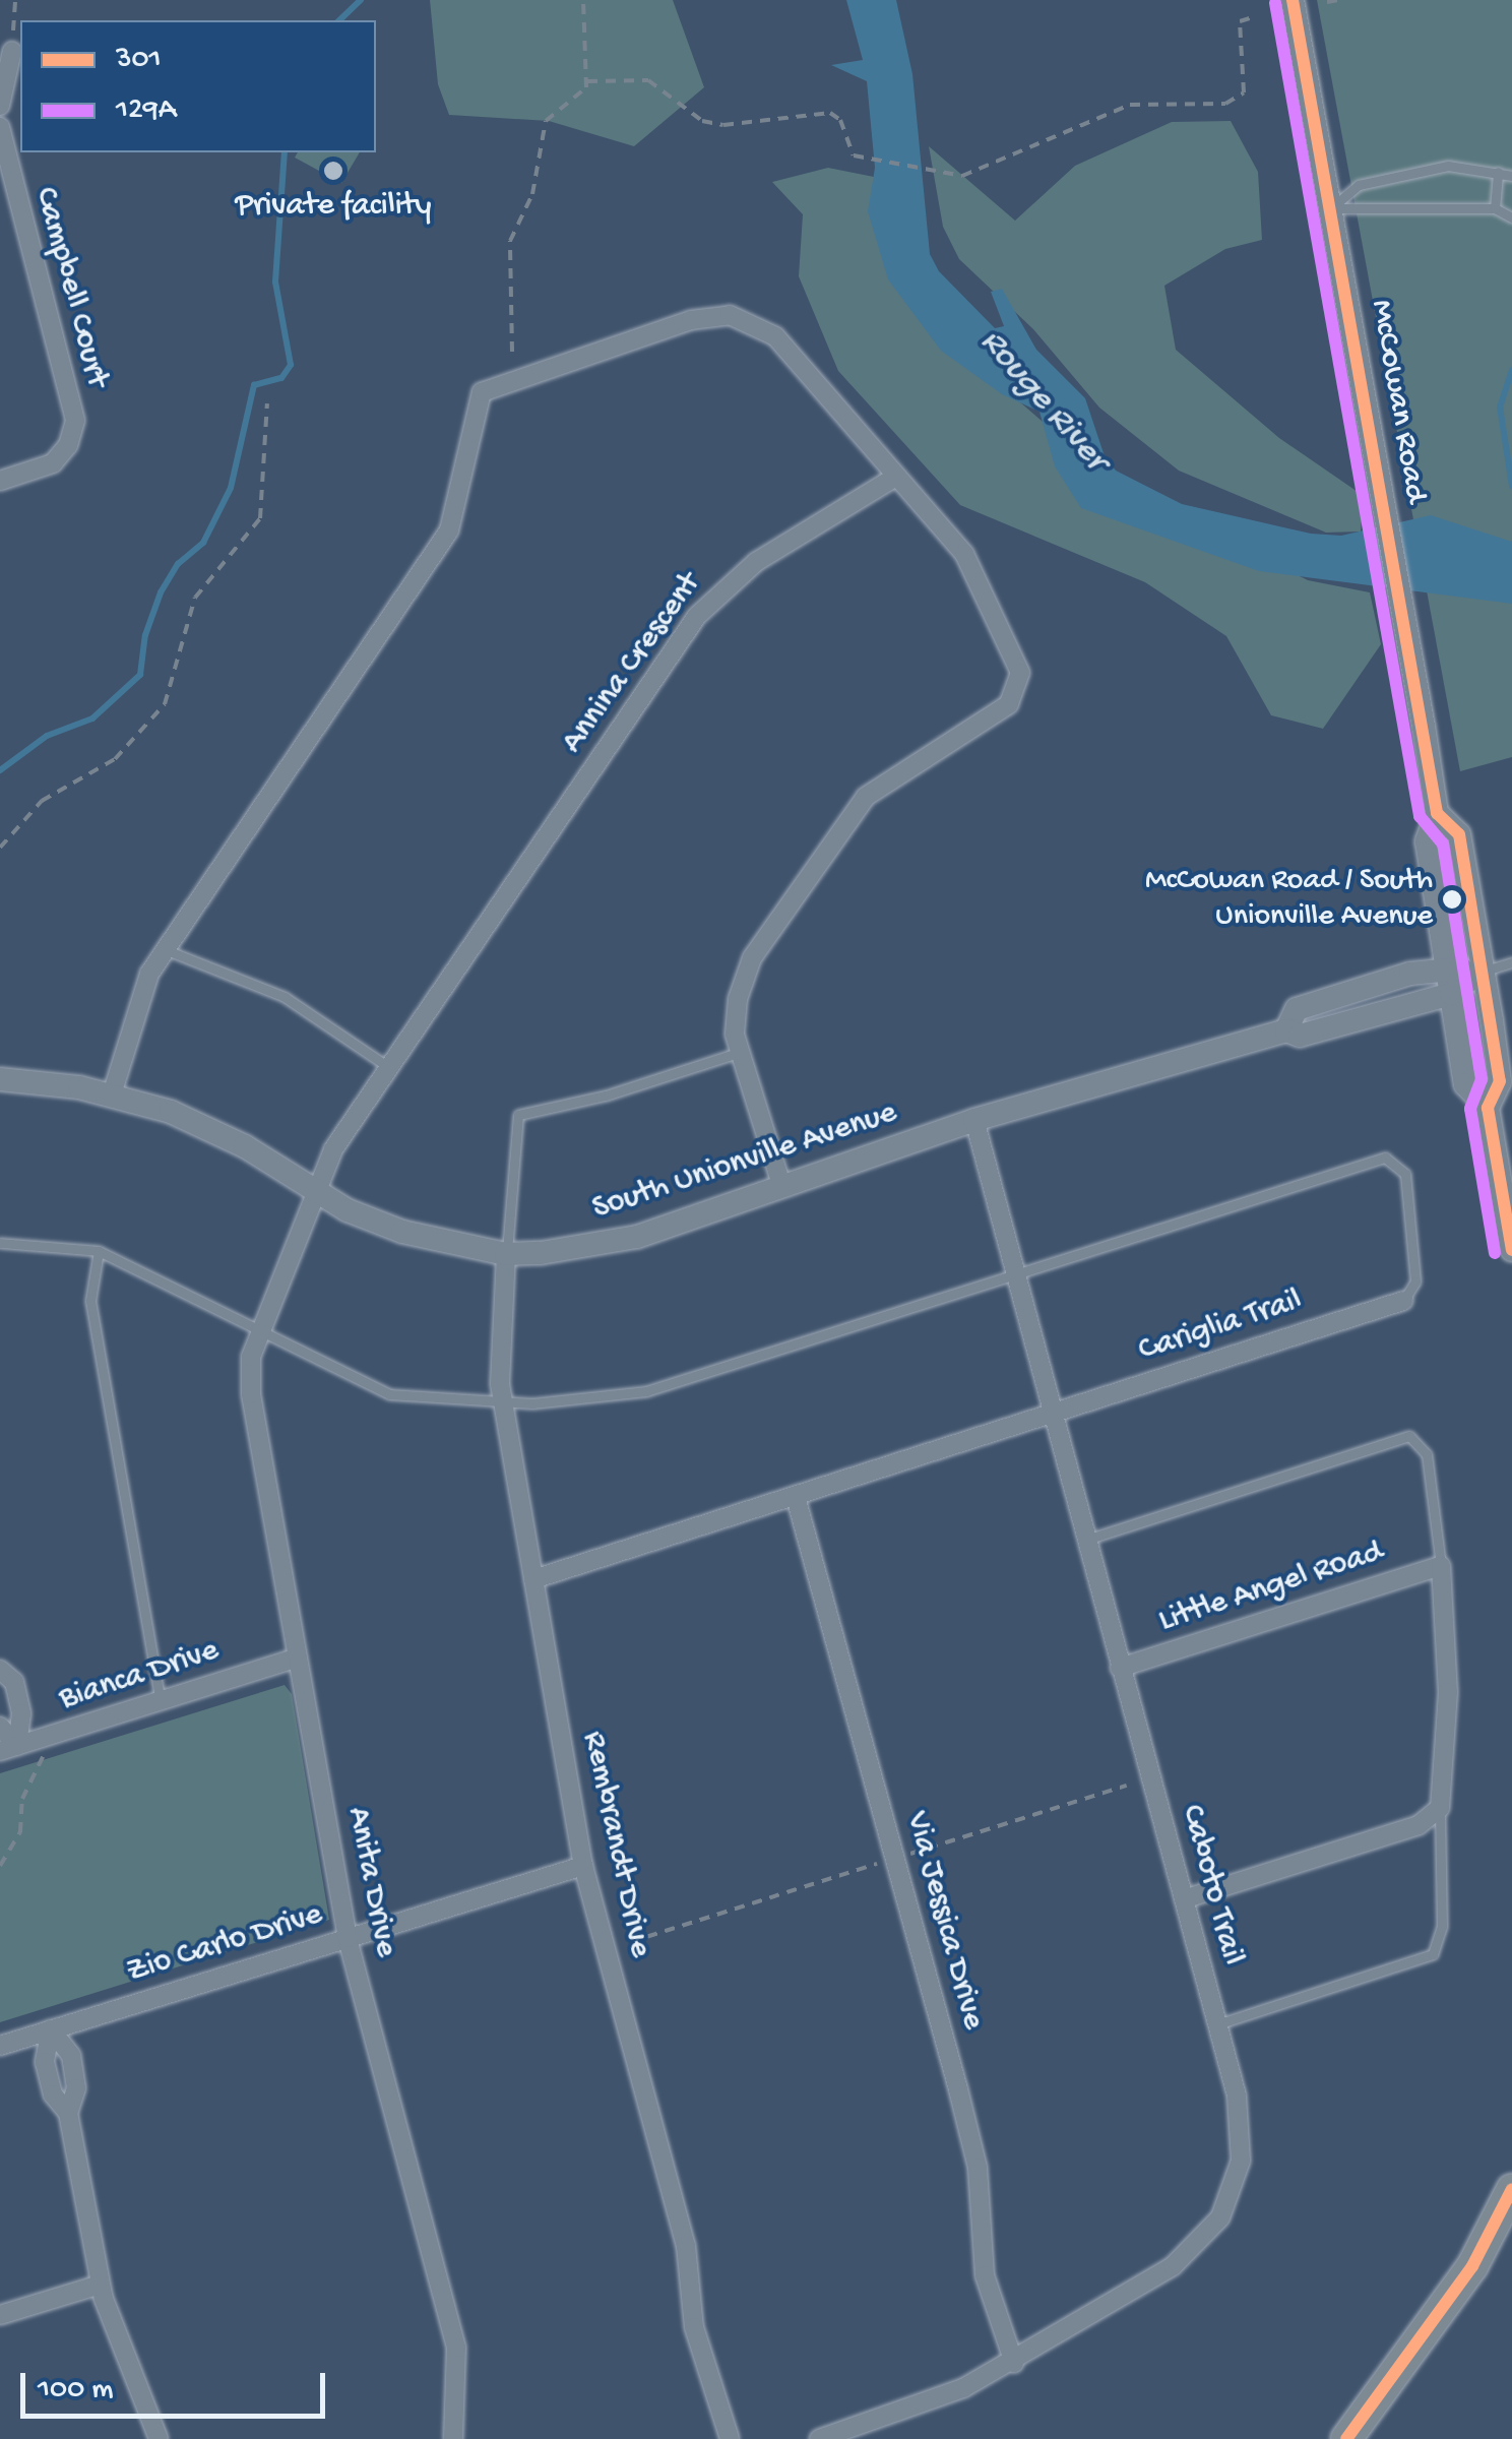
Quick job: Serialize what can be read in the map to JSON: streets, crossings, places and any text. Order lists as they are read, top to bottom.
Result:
{
  "streets": {
    "street": [
      "Campbell Court",
      "McCowan Road",
      "Annina Crescent",
      "South Unionville Avenue",
      "Cariglia Trail",
      "Little Angel Road",
      "Bianca Drive",
      "Rembrandt Drive",
      "Anita Drive",
      "Caboto Trail",
      "Via Jessica Drive",
      "Zio Carlo Drive"
    ]
  },
  "crossings": [
    ["McCowan Road", "South Unionville Avenue"],
    ["Annina Crescent", "South Unionville Avenue"],
    ["Annina Crescent", "Anita Drive"],
    ["South Unionville Avenue", "Rembrandt Drive"],
    ["South Unionville Avenue", "Caboto Trail"],
    ["Cariglia Trail", "Rembrandt Drive"],
    ["Cariglia Trail", "Caboto Trail"],
    ["Cariglia Trail", "Via Jessica Drive"],
    ["Little Angel Road", "Caboto Trail"],
    ["Bianca Drive", "Anita Drive"],
    ["Rembrandt Drive", "Zio Carlo Drive"],
    ["Anita Drive", "Zio Carlo Drive"],
    ["Caboto Trail", "Via Jessica Drive"]
  ],
  "water": ["Rouge River"],
  "places": ["Private facility", "McCowan Road / South Unionville Avenue"],
  "lines": ["transit line 301", "transit line 129A"],
  "legend": ["301", "129A"],
  "scale_bar": "100 m"
}
